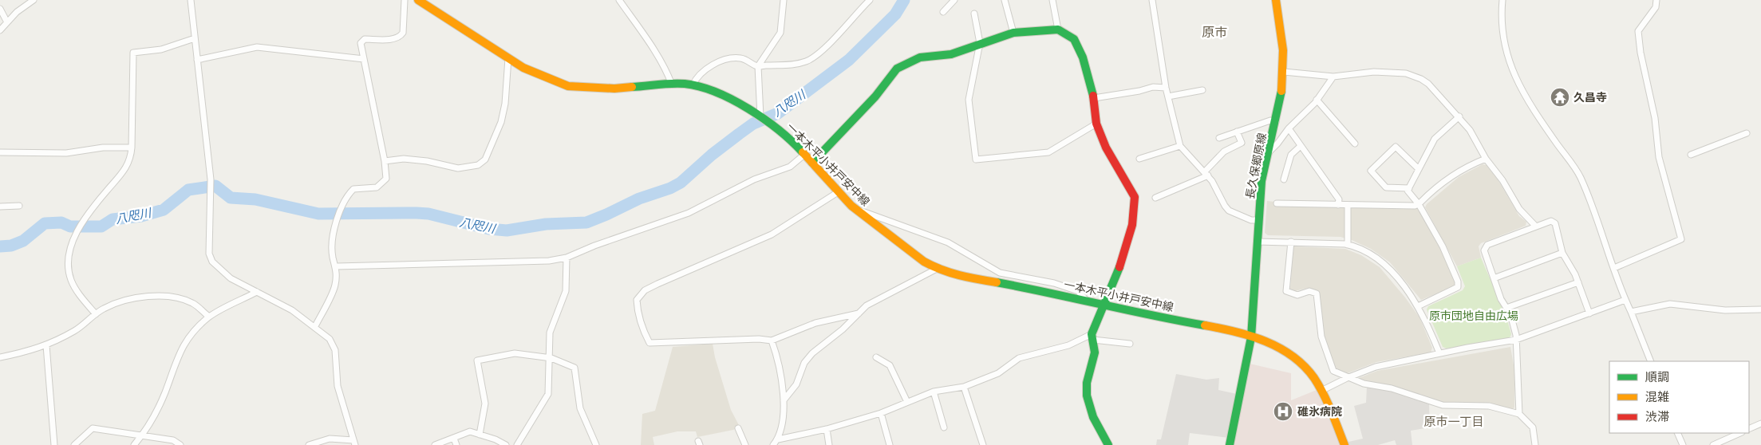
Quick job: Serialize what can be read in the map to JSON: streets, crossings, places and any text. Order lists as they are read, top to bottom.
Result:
{
  "streets": {
    "main road": ["一本木平小井戸安中線", "長久保郷原線"]
  },
  "crossings": [
    ["一本木平小井戸安中線", "長久保郷原線"]
  ],
  "districts": ["原市", "原市一丁目"],
  "water": ["八咫川"],
  "parks": ["原市団地自由広場"],
  "places": {
    "temple": ["久昌寺"],
    "hospital": ["碓氷病院"]
  },
  "legend": ["順調", "混雑", "渋滞"]
}
